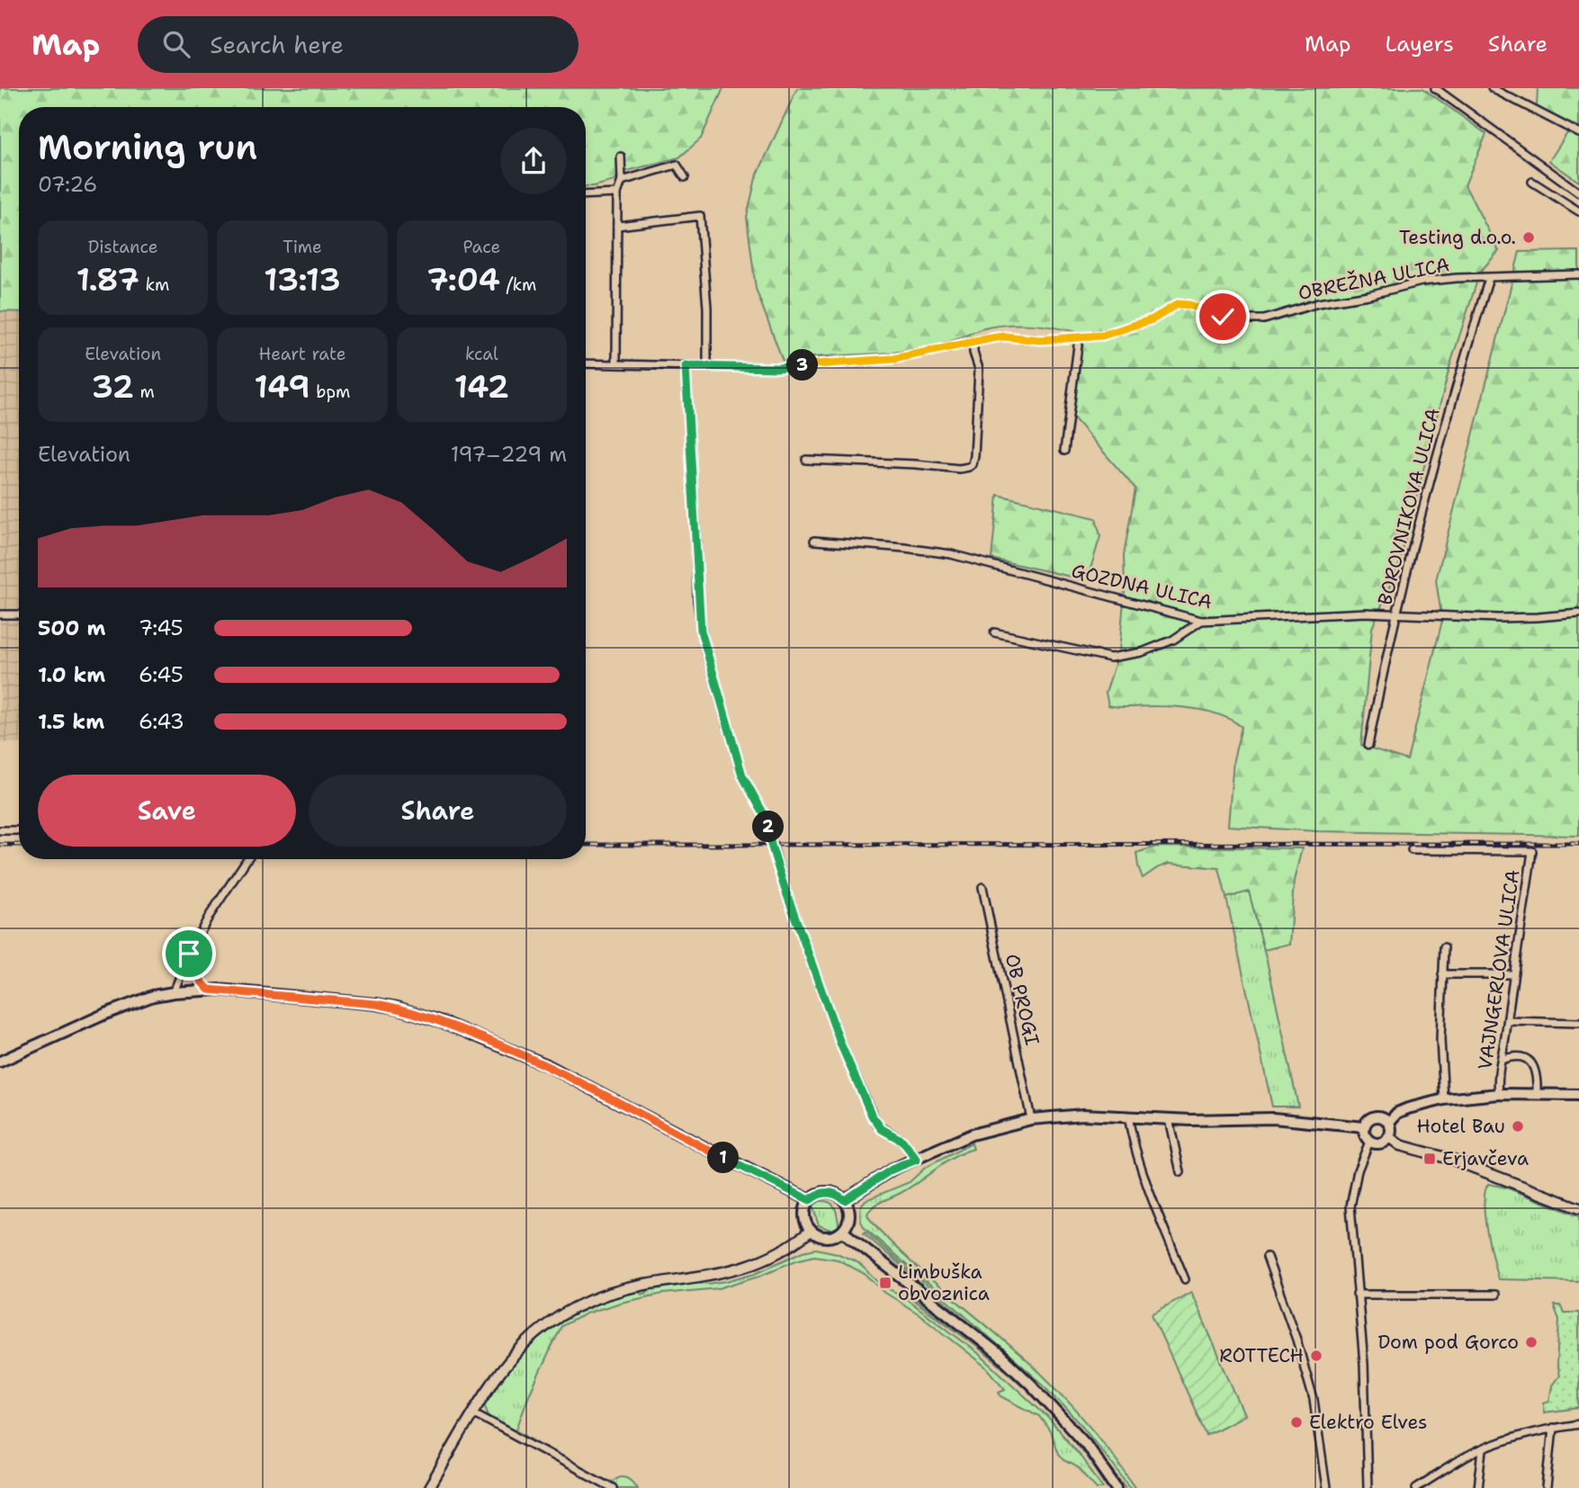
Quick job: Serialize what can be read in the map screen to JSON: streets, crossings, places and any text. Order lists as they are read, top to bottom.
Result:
{
  "streets": {
    "street": [
      "OBREŽNA ULICA",
      "BOROVNIKOVA ULICA",
      "GOZDNA ULICA",
      "VAJNGERLOVA ULICA",
      "OB PROGI"
    ]
  },
  "crossings": [
    ["OBREŽNA ULICA", "BOROVNIKOVA ULICA"],
    ["BOROVNIKOVA ULICA", "GOZDNA ULICA"]
  ],
  "places": {
    "other": [
      "Testing d.o.o.",
      "Hotel Bau",
      "Dom pod Gorco",
      "ROTTECH",
      "Elektro Elves"
    ],
    "transit": ["Erjavčeva", "Limbuška obvoznica"]
  },
  "page": {
    "header": "Map",
    "search": "Search here",
    "nav": ["Map", "Layers", "Share"],
    "heading": ["Morning run", "07:26"],
    "stats": [
      ["Distance", "1.87 km"],
      ["Time", "13:13"],
      ["Pace", "7:04 /km"],
      ["Elevation", "32 m"],
      ["Heart rate", "149 bpm"],
      ["kcal", "142"]
    ],
    "pins": ["3", "2", "1"],
    "chart": ["Elevation", "197–229 m"],
    "list": [
      {
        "name": "500 m",
        "note": "7:45"
      },
      {
        "name": "1.0 km",
        "note": "6:45"
      },
      {
        "name": "1.5 km",
        "note": "6:43"
      }
    ],
    "buttons": ["Save", "Share"]
  }
}
